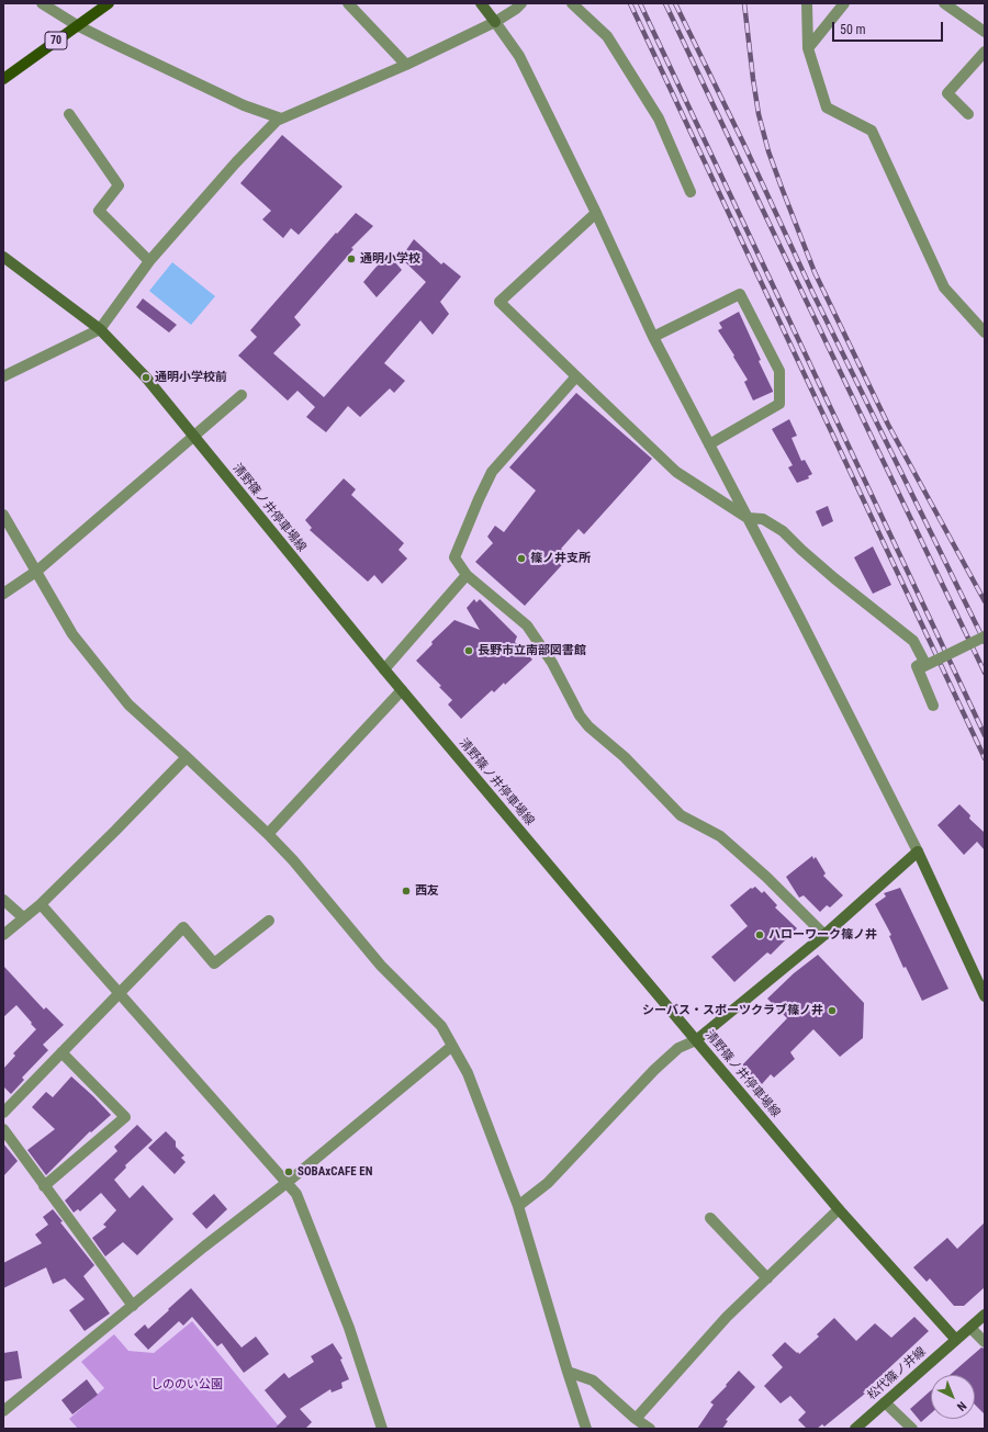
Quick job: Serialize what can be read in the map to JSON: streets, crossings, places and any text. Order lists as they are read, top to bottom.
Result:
{
  "streets": {
    "main road": ["70", "清野篠ノ井停車場線", "松代篠ノ井線"]
  },
  "crossings": [
    ["清野篠ノ井停車場線", "松代篠ノ井線"]
  ],
  "parks": ["しののい公園"],
  "places": [
    "通明小学校",
    "通明小学校前",
    "篠ノ井支所",
    "長野市立南部図書館",
    "西友",
    "ハローワーク篠ノ井",
    "シーバス・スポーツクラブ篠ノ井",
    "SOBAxCAFE EN"
  ],
  "scale_bar": "50 m",
  "north": "bottom right"
}
